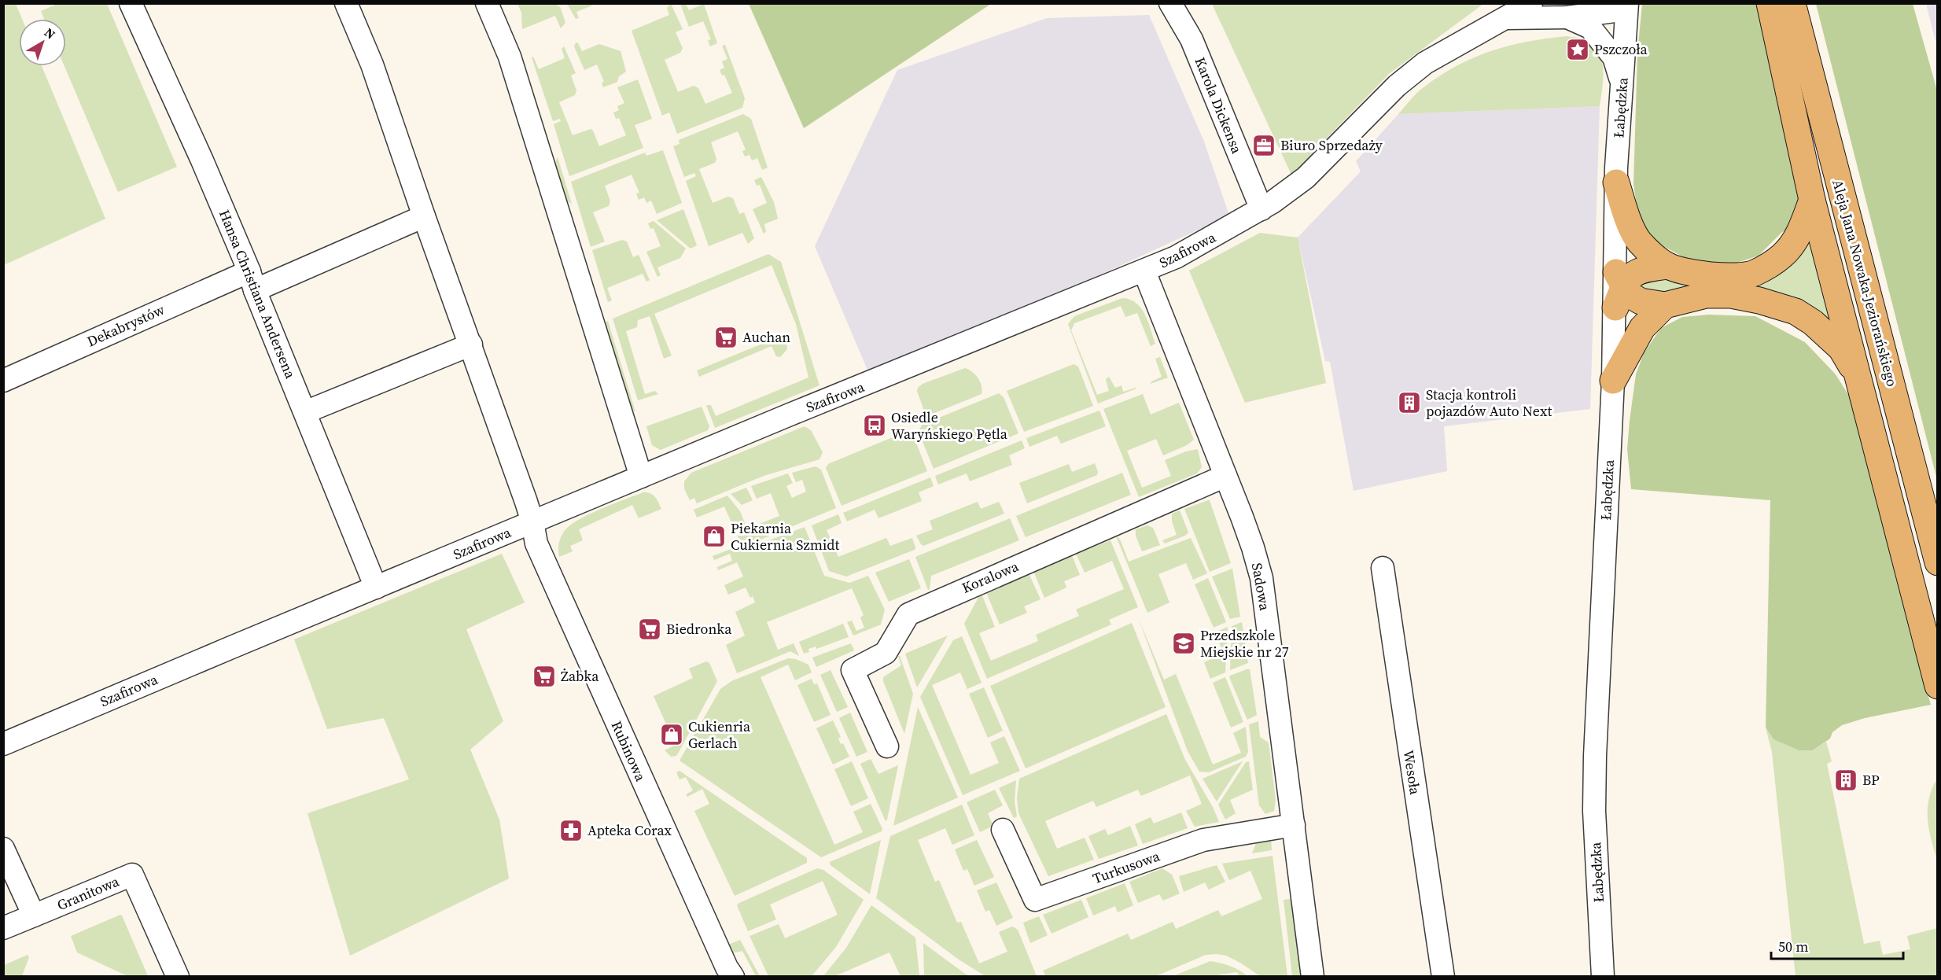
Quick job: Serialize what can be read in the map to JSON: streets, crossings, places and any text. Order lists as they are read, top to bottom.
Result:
{
  "streets": {
    "main road": ["Aleja Jana Nowaka-Jeziorańskiego"],
    "street": [
      "Karola Dickensa",
      "Łabędzka",
      "Szafirowa",
      "Hansa Christiana Andersena",
      "Dekabrystów",
      "Koralowa",
      "Sadowa",
      "Rubinowa",
      "Wesoła",
      "Turkusowa",
      "Granitowa"
    ]
  },
  "crossings": [
    ["Karola Dickensa", "Szafirowa"],
    ["Łabędzka", "Szafirowa"],
    ["Szafirowa", "Hansa Christiana Andersena"],
    ["Szafirowa", "Sadowa"],
    ["Szafirowa", "Rubinowa"],
    ["Hansa Christiana Andersena", "Dekabrystów"],
    ["Dekabrystów", "Rubinowa"],
    ["Koralowa", "Sadowa"],
    ["Sadowa", "Turkusowa"]
  ],
  "places": {
    "place": ["Pszczoła"],
    "office": ["Biuro Sprzedaży"],
    "supermarket": ["Auchan", "Biedronka", "Żabka"],
    "building": ["Stacja kontroli pojazdów Auto Next", "BP"],
    "bus stop": ["Osiedle Waryńskiego Pętla"],
    "shop": ["Piekarnia Cukiernia Szmidt", "Cukienria Gerlach"],
    "school or university": ["Przedszkole Miejskie nr 27"],
    "pharmacy": ["Apteka Corax"]
  },
  "scale_bar": "50 m",
  "north": "top right"
}
